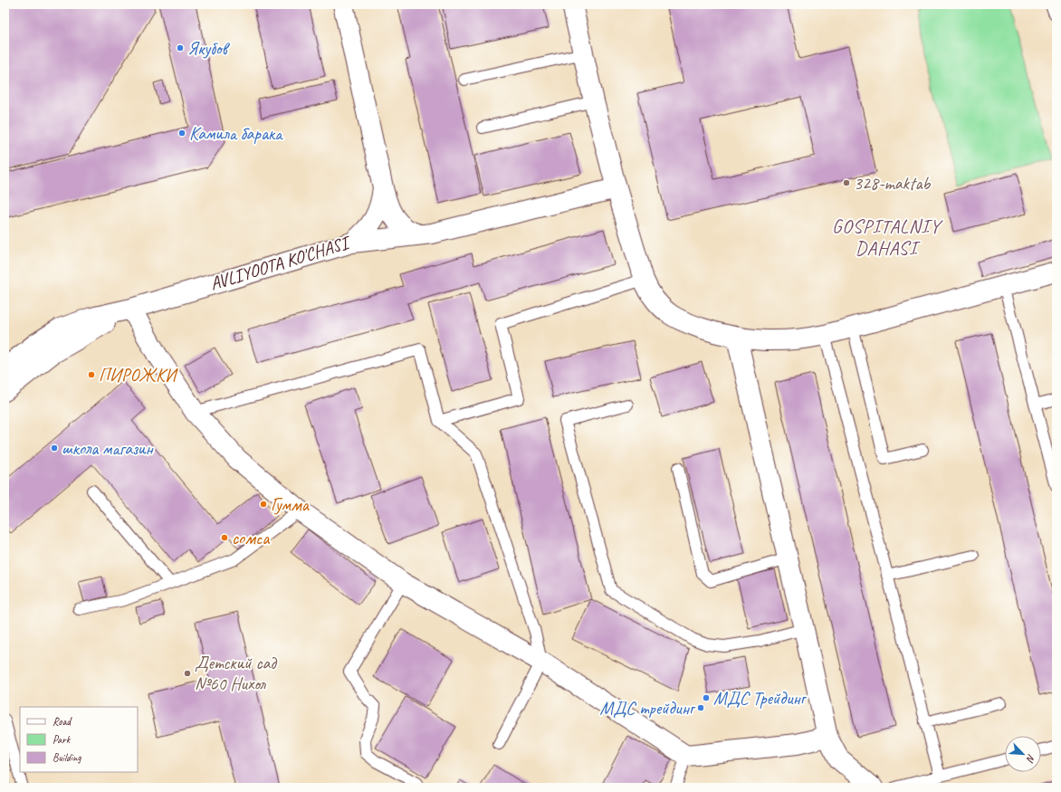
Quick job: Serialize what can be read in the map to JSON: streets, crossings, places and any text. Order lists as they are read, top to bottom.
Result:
{
  "streets": {
    "street": ["AVLIYOOTA KO'CHASI"]
  },
  "districts": ["GOSPITALNIY DAHASI"],
  "places": [
    "Якубов",
    "Камила барака",
    "328-maktab",
    "ПИРОЖКИ",
    "школа магазин",
    "Гумма",
    "сомса",
    "Детский сад №60 Нихол",
    "МДС Трейдинг",
    "МДС трейдинг"
  ],
  "legend": ["Road", "Park", "Building"],
  "north": "bottom right"
}
